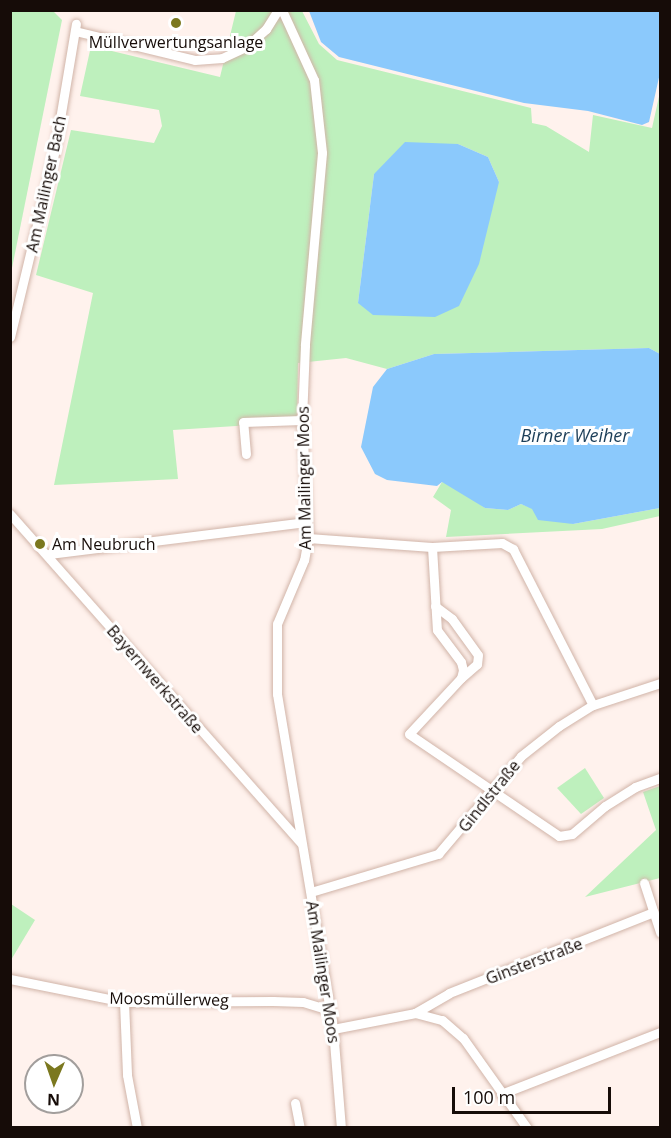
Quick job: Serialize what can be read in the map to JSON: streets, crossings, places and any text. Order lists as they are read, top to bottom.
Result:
{
  "streets": {
    "street": [
      "Am Mailinger Bach",
      "Am Mailinger Moos",
      "Bayernwerkstraße",
      "Gindlstraße",
      "Ginsterstraße",
      "Moosmüllerweg"
    ]
  },
  "crossings": [
    ["Am Mailinger Bach", "Am Mailinger Moos"],
    ["Am Mailinger Moos", "Bayernwerkstraße"],
    ["Am Mailinger Moos", "Gindlstraße"],
    ["Am Mailinger Moos", "Moosmüllerweg"]
  ],
  "water": ["Birner Weiher"],
  "places": ["Müllverwertungsanlage", "Am Neubruch"],
  "scale_bar": "100 m",
  "north": "bottom"
}
